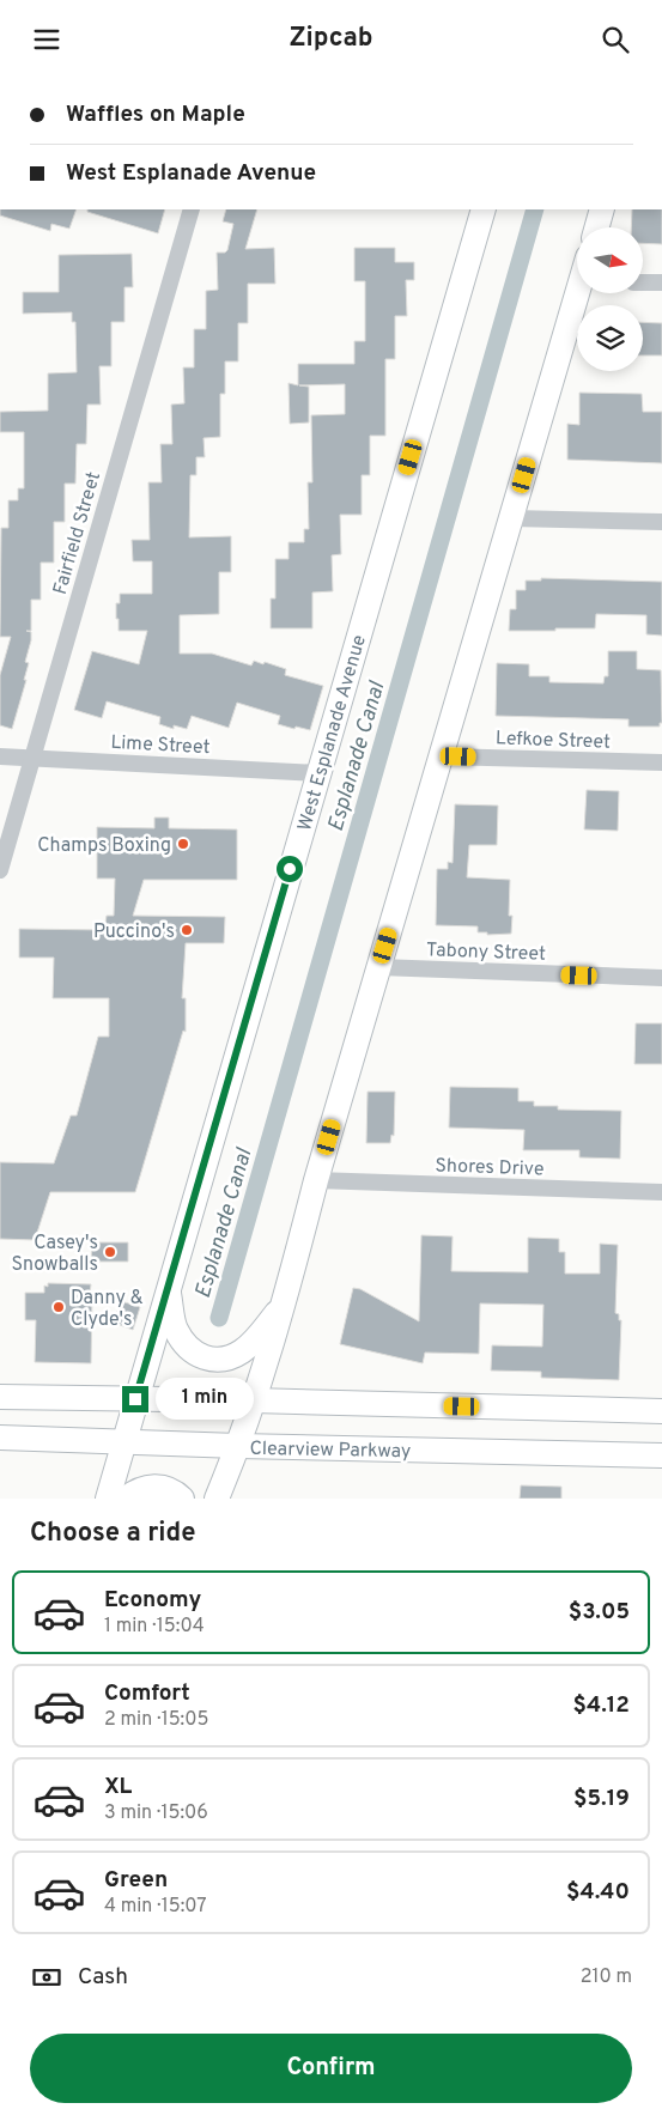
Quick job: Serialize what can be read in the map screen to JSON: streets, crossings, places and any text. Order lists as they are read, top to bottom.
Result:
{
  "streets": {
    "main road": ["West Esplanade Avenue", "Clearview Parkway"],
    "street": [
      "Fairfield Street",
      "Lefkoe Street",
      "Lime Street",
      "Tabony Street",
      "Shores Drive"
    ]
  },
  "crossings": [
    ["Fairfield Street", "Lime Street"],
    ["West Esplanade Avenue", "Lime Street"],
    ["West Esplanade Avenue", "Clearview Parkway"]
  ],
  "water": ["Esplanade Canal"],
  "places": [
    "Champs Boxing",
    "Puccino's",
    "Casey's Snowballs",
    "Danny & Clyde's"
  ],
  "north": "right",
  "page": {
    "header": "Zipcab",
    "banner": ["Waffles on Maple", "West Esplanade Avenue"],
    "bubble": "1 min",
    "heading": "Choose a ride",
    "list": [
      {
        "name": "Economy",
        "note": "1 min · 15:04",
        "value": "$3.05"
      },
      {
        "name": "Comfort",
        "note": "2 min · 15:05",
        "value": "$4.12"
      },
      {
        "name": "XL",
        "note": "3 min · 15:06",
        "value": "$5.19"
      },
      {
        "name": "Green",
        "note": "4 min · 15:07",
        "value": "$4.40"
      }
    ],
    "pay": ["Cash", "210 m"],
    "buttons": "Confirm"
  }
}
